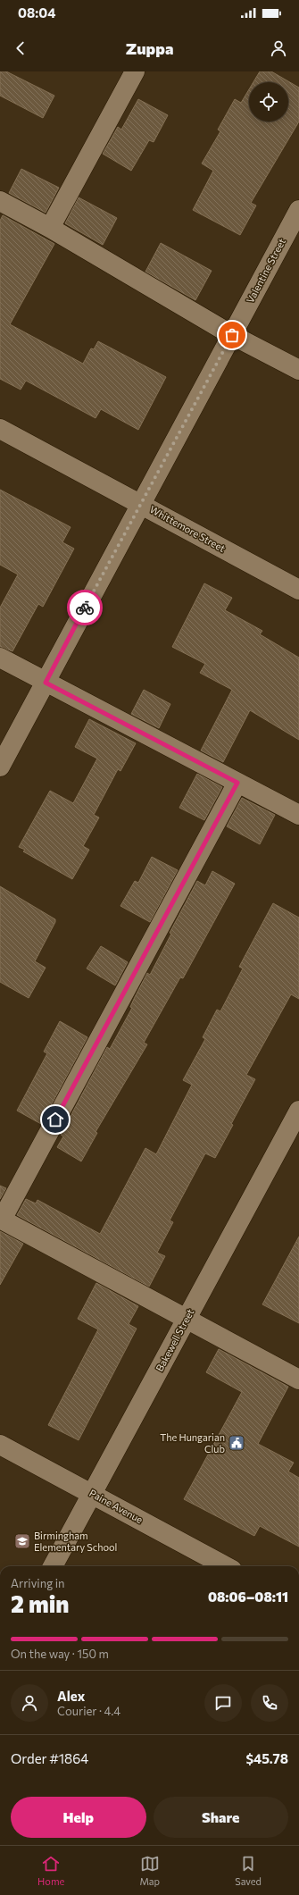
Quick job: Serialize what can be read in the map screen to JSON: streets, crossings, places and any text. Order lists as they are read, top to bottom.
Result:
{
  "streets": {
    "street": [
      "Valentine Street",
      "Whittemore Street",
      "Bakewell Street",
      "Paine Avenue"
    ]
  },
  "crossings": [
    ["Valentine Street", "Whittemore Street"],
    ["Bakewell Street", "Paine Avenue"]
  ],
  "places": {
    "public building": ["The Hungarian Club"],
    "school or university": ["Birmingham Elementary School"]
  },
  "page": {
    "status": "08:04",
    "header": "Zuppa",
    "heading": ["2 min", "Arriving in", "08:06–08:11"],
    "panel": [
      "Alex",
      "Courier · 4.4",
      "Order #1864",
      "$45.78"
    ],
    "bar": "On the way · 150 m",
    "buttons": ["Help", "Share"],
    "tabs": ["Home", "Map", "Saved"]
  }
}
